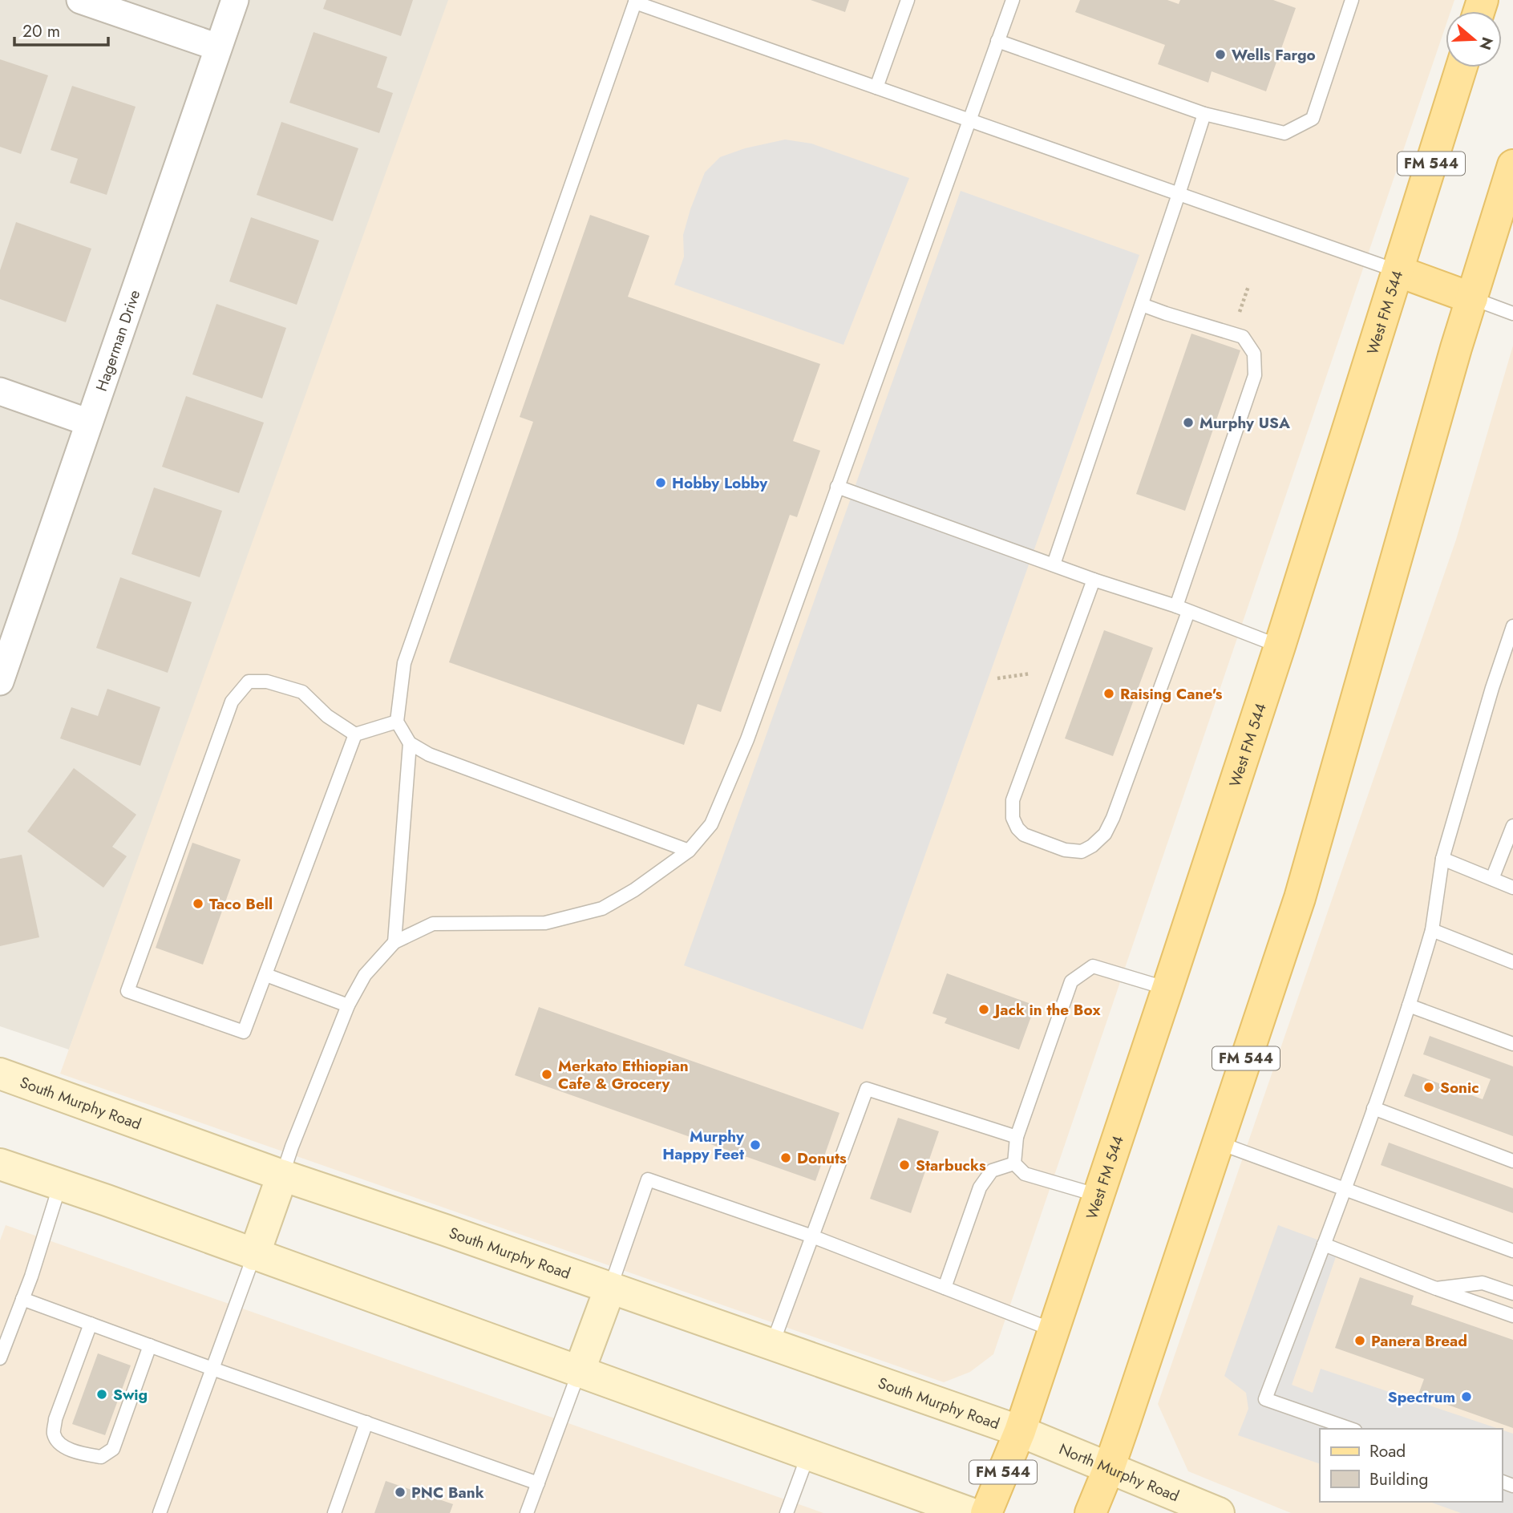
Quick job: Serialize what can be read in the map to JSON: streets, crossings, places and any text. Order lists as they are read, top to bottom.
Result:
{
  "streets": {
    "main road": [
      "FM 544",
      "West FM 544",
      "South Murphy Road",
      "North Murphy Road"
    ],
    "street": ["Hagerman Drive"]
  },
  "crossings": [
    ["FM 544", "West FM 544"],
    ["FM 544", "South Murphy Road"],
    ["FM 544", "North Murphy Road"],
    ["West FM 544", "South Murphy Road"],
    ["West FM 544", "North Murphy Road"],
    ["South Murphy Road", "North Murphy Road"]
  ],
  "places": [
    "Wells Fargo",
    "Murphy USA",
    "Hobby Lobby",
    "Raising Cane's",
    "Taco Bell",
    "Jack in the Box",
    "Merkato Ethiopian Cafe & Grocery",
    "Sonic",
    "Murphy Happy Feet",
    "Donuts",
    "Starbucks",
    "Panera Bread",
    "Swig",
    "Spectrum",
    "PNC Bank"
  ],
  "legend": ["Road", "Building"],
  "scale_bar": "20 m",
  "north": "right"
}
